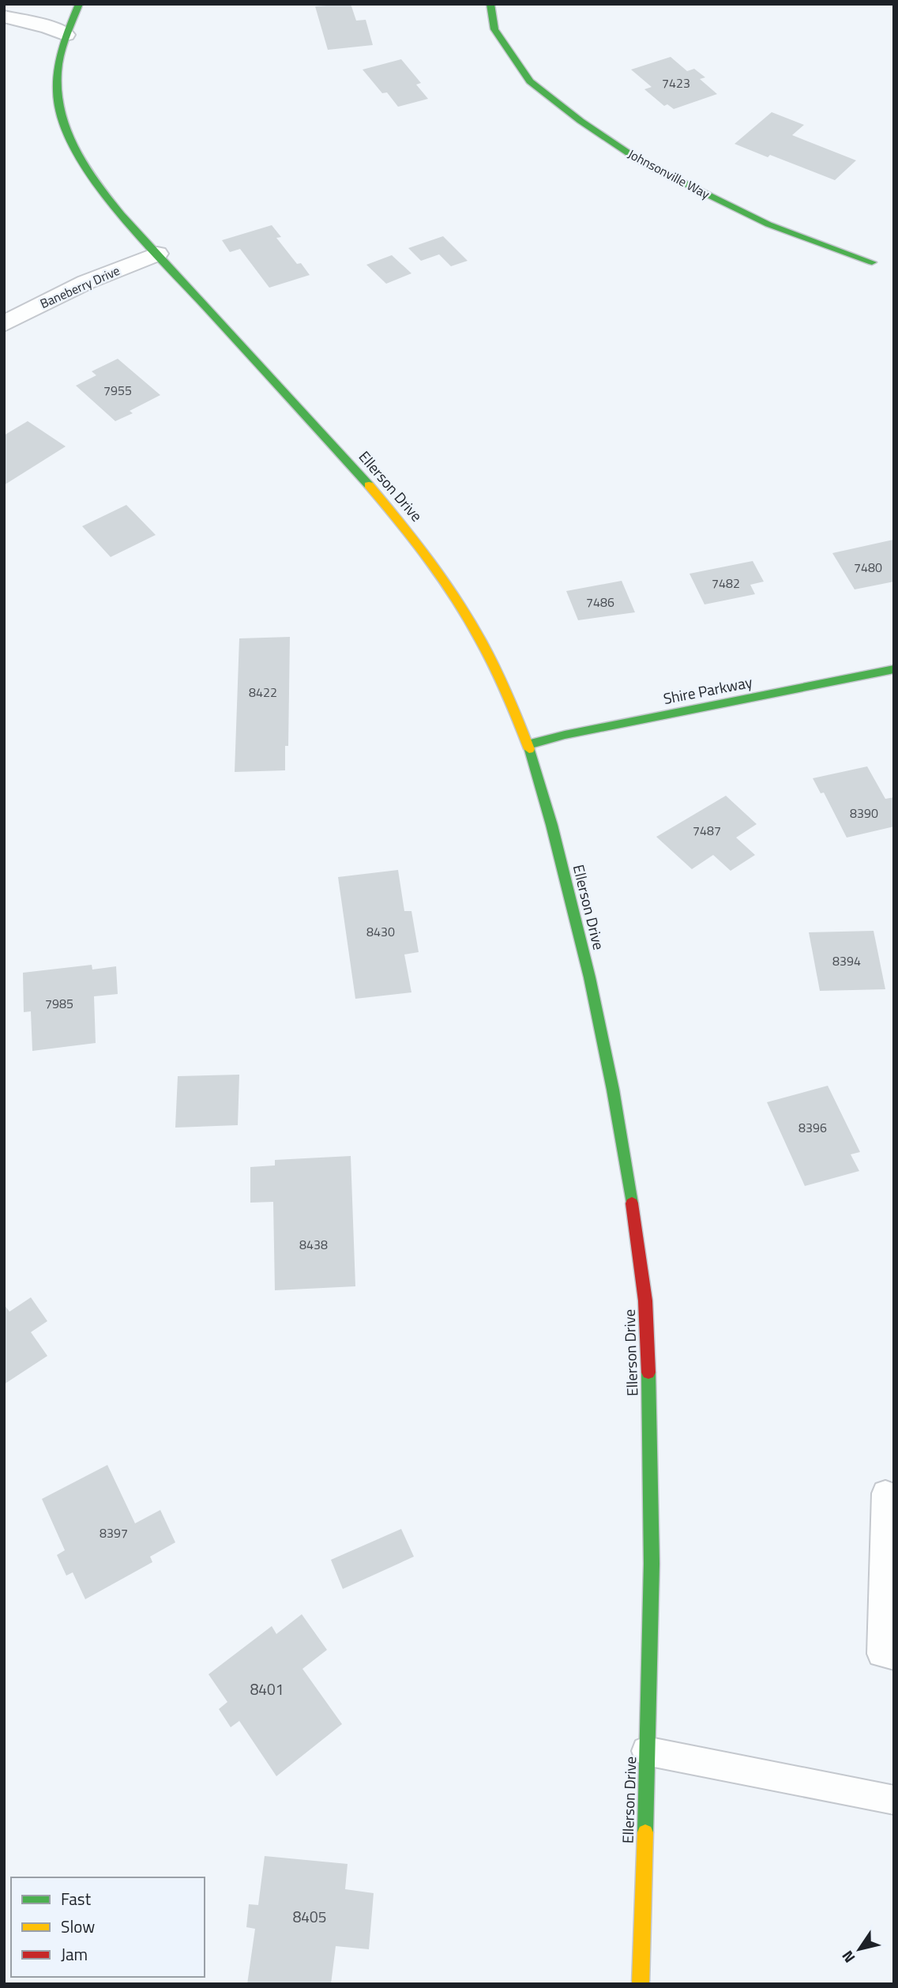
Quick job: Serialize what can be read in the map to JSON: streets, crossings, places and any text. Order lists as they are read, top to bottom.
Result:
{
  "streets": {
    "street": [
      "Johnsonville Way",
      "Baneberry Drive",
      "Ellerson Drive",
      "Shire Parkway"
    ]
  },
  "crossings": [
    ["Baneberry Drive", "Ellerson Drive"],
    ["Ellerson Drive", "Shire Parkway"]
  ],
  "house_numbers": [
    "7423",
    "7955",
    "7480",
    "7482",
    "7486",
    "8422",
    "8390",
    "7487",
    "8430",
    "8394",
    "7985",
    "8396",
    "8438",
    "8397",
    "8401",
    "8405"
  ],
  "legend": ["Fast", "Slow", "Jam"],
  "north": "bottom left"
}
